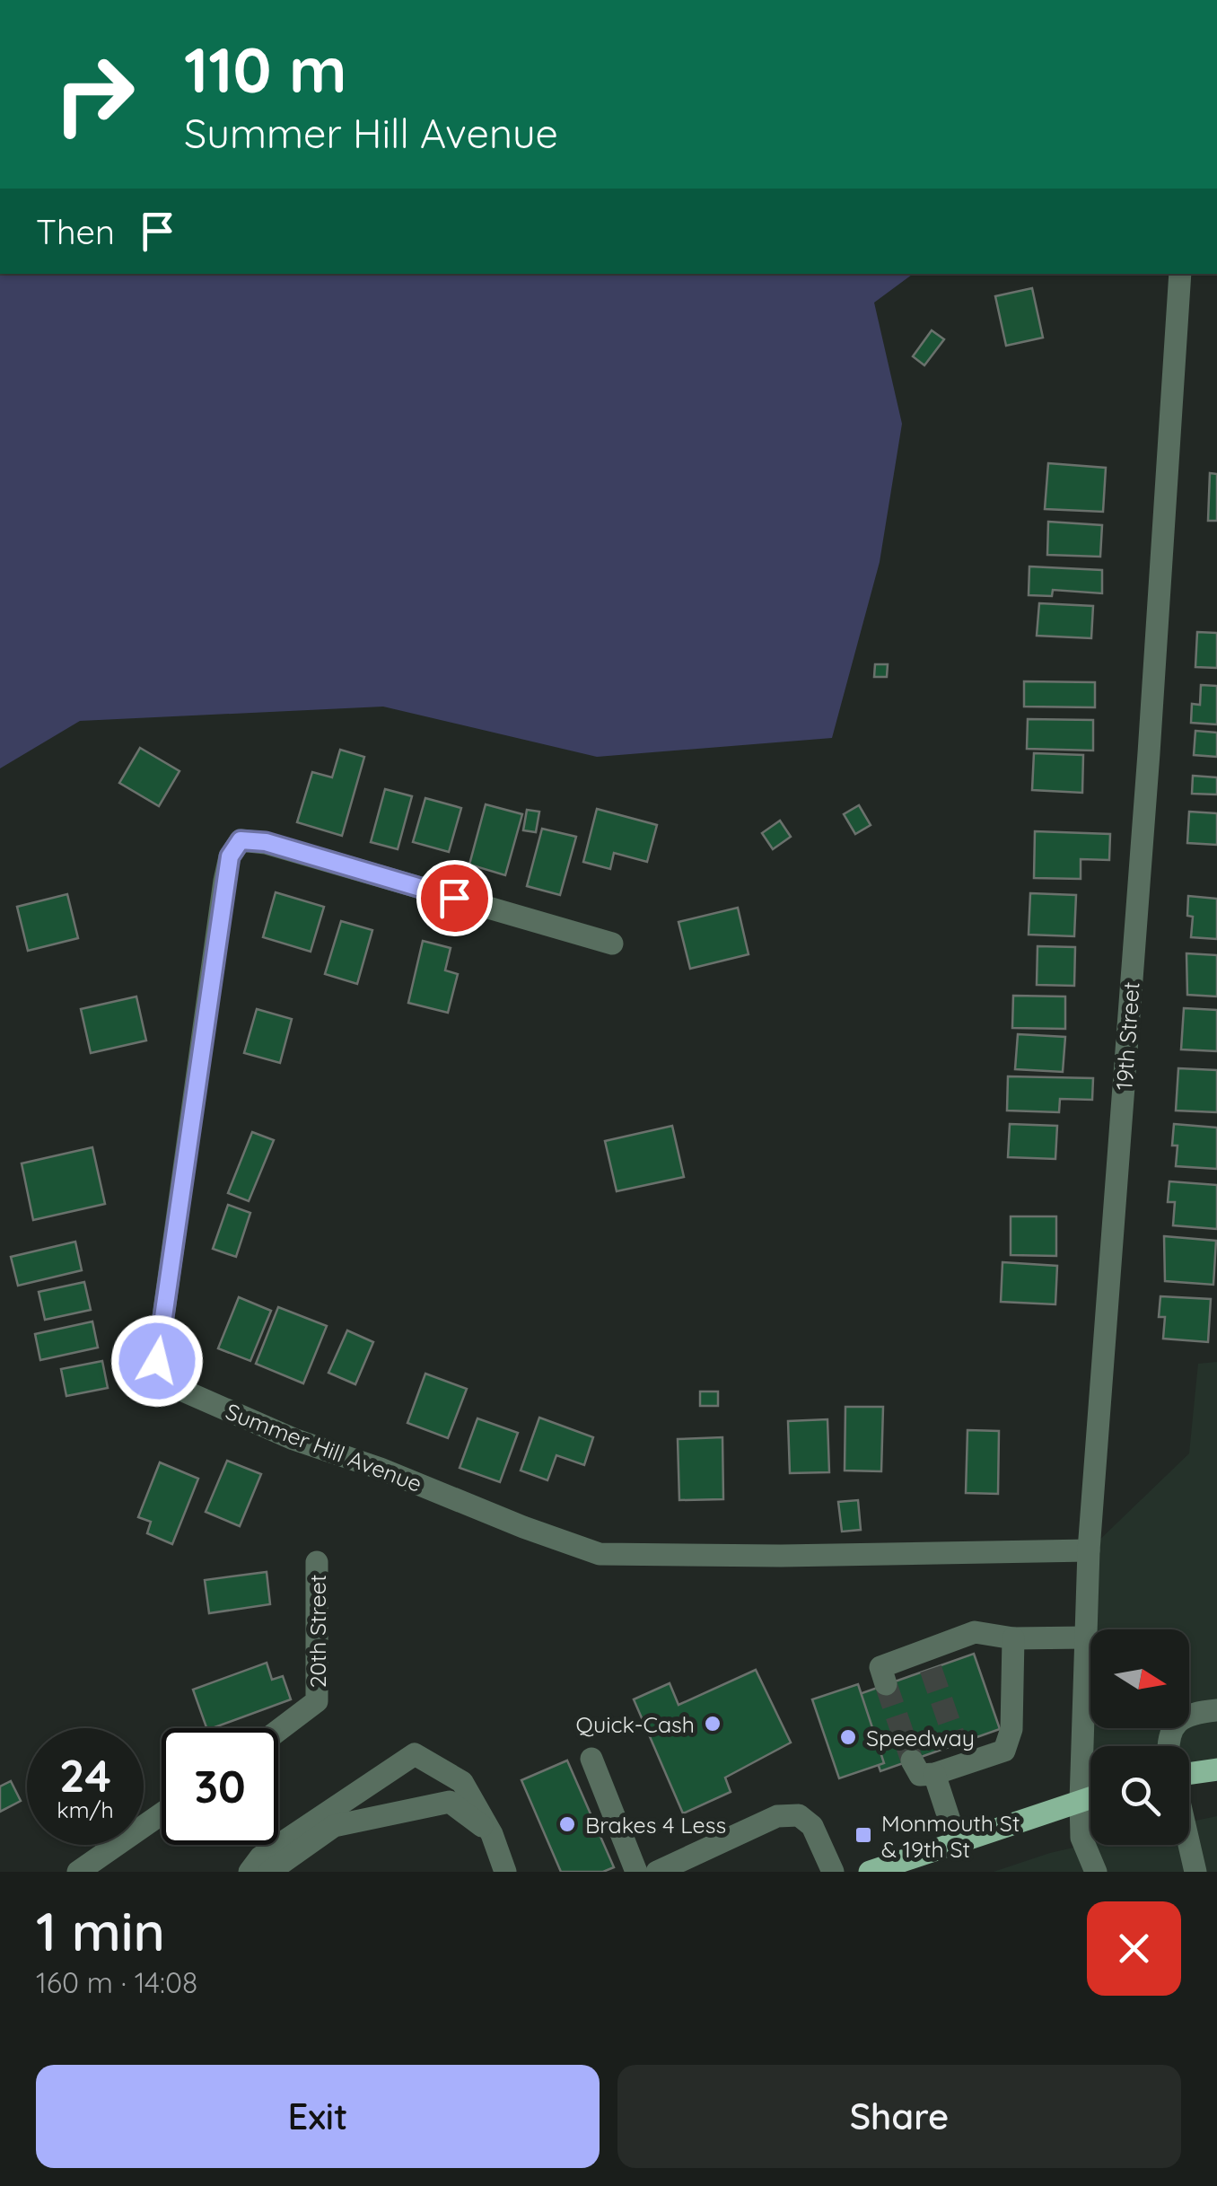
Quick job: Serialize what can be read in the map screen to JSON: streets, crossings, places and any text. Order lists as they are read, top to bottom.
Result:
{
  "streets": {
    "street": ["19th Street", "Summer Hill Avenue", "20th Street"]
  },
  "crossings": [
    ["19th Street", "Summer Hill Avenue"]
  ],
  "places": {
    "other": ["Quick-Cash", "Speedway", "Brakes 4 Less"],
    "transit": ["Monmouth St & 19th St"]
  },
  "north": "right",
  "page": {
    "turn": ["110 m", "Summer Hill Avenue"],
    "then": "Then",
    "speed": "24 km/h",
    "limit": "30",
    "heading": ["1 min", "160 m · 14:08"],
    "buttons": ["Exit", "Share"]
  }
}
